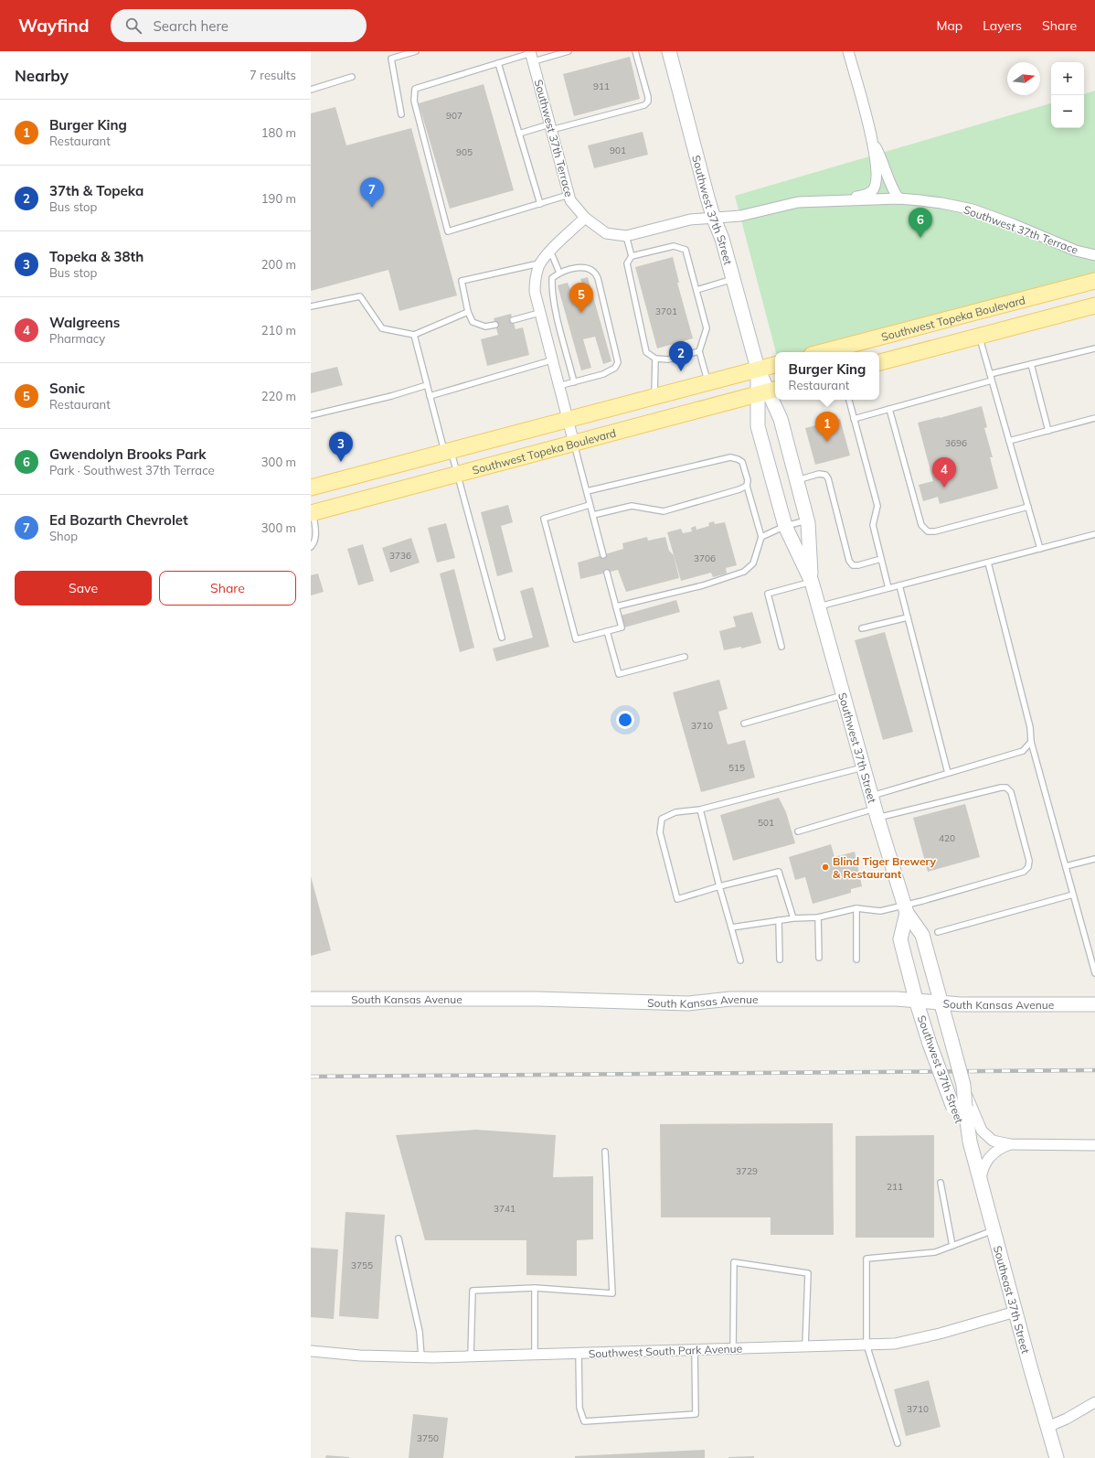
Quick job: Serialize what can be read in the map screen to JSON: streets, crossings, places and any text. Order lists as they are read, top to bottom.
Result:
{
  "streets": {
    "main road": [
      "Southwest 37th Street",
      "Southwest Topeka Boulevard",
      "South Kansas Avenue",
      "Southeast 37th Street"
    ],
    "street": ["Southwest 37th Terrace", "Southwest South Park Avenue"]
  },
  "crossings": [
    ["Southwest 37th Terrace", "Southwest 37th Street"],
    ["Southwest 37th Street", "Southwest Topeka Boulevard"],
    ["Southwest 37th Street", "South Kansas Avenue"],
    ["Southwest 37th Street", "Southeast 37th Street"],
    ["Southeast 37th Street", "Southwest South Park Avenue"]
  ],
  "places": ["Blind Tiger Brewery & Restaurant"],
  "house_numbers": [
    "911",
    "907",
    "901",
    "905",
    "3701",
    "3696",
    "3736",
    "3706",
    "3710",
    "515",
    "501",
    "420",
    "3729",
    "211",
    "3741",
    "3755",
    "3710",
    "3750"
  ],
  "north": "right",
  "page": {
    "header": "Wayfind",
    "search": "Search here",
    "nav": ["Map", "Layers", "Share"],
    "heading": ["Nearby", "7 results"],
    "map_buttons": ["+", "−"],
    "list": [
      {
        "mark": "1",
        "name": "Burger King",
        "note": "Restaurant",
        "value": "180 m"
      },
      {
        "mark": "2",
        "name": "37th & Topeka",
        "note": "Bus stop",
        "value": "190 m"
      },
      {
        "mark": "3",
        "name": "Topeka & 38th",
        "note": "Bus stop",
        "value": "200 m"
      },
      {
        "mark": "4",
        "name": "Walgreens",
        "note": "Pharmacy",
        "value": "210 m"
      },
      {
        "mark": "5",
        "name": "Sonic",
        "note": "Restaurant",
        "value": "220 m"
      },
      {
        "mark": "6",
        "name": "Gwendolyn Brooks Park",
        "note": "Park · Southwest 37th Terrace",
        "value": "300 m"
      },
      {
        "mark": "7",
        "name": "Ed Bozarth Chevrolet",
        "note": "Shop",
        "value": "300 m"
      }
    ],
    "pins": [
      "7",
      "6",
      "5",
      "2",
      "1",
      "3",
      "4"
    ],
    "popup": ["Burger King", "Restaurant"],
    "buttons": ["Save", "Share"]
  }
}
